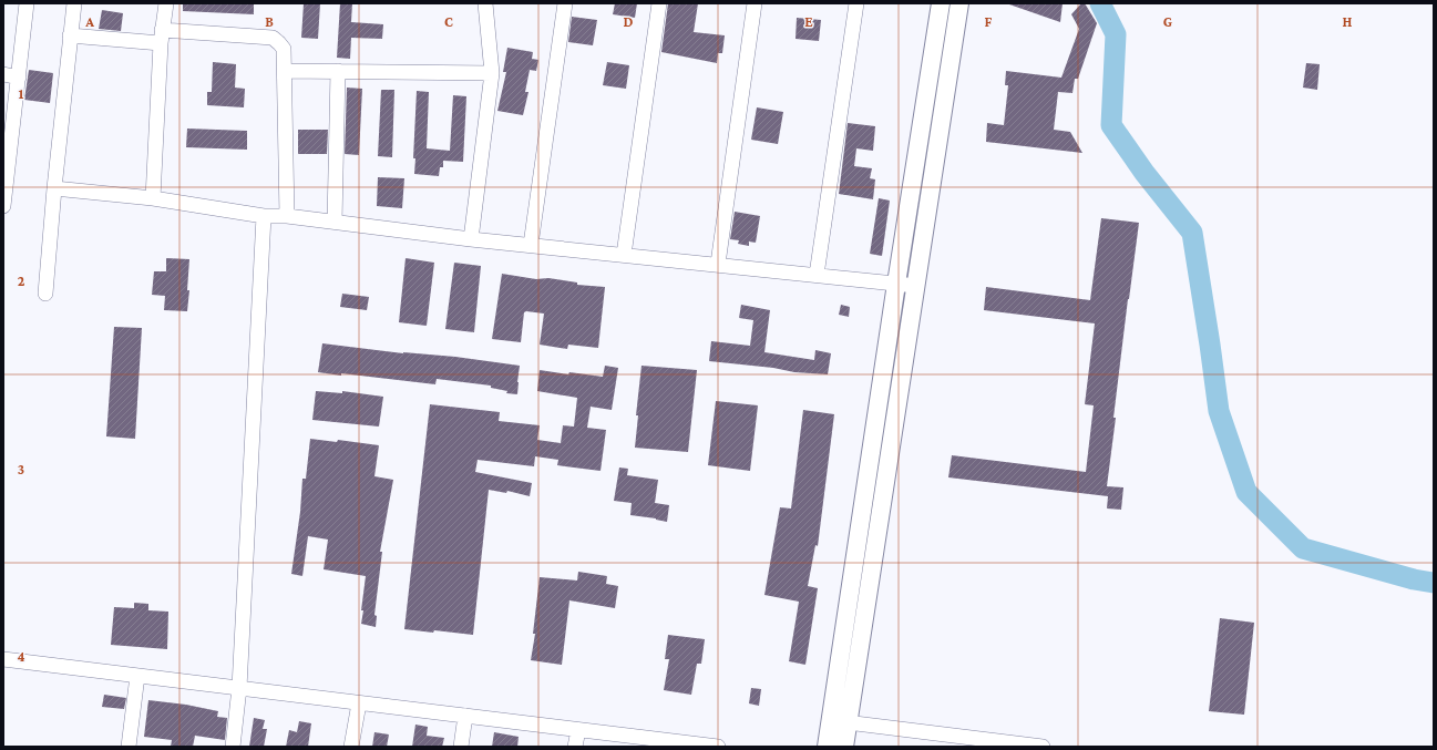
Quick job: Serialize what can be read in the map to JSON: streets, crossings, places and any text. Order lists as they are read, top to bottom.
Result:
{
  "grid": {
    "columns": [
      "A",
      "B",
      "C",
      "D",
      "E",
      "F",
      "G",
      "H"
    ],
    "rows": [
      "1",
      "2",
      "3",
      "4"
    ]
  }
}
